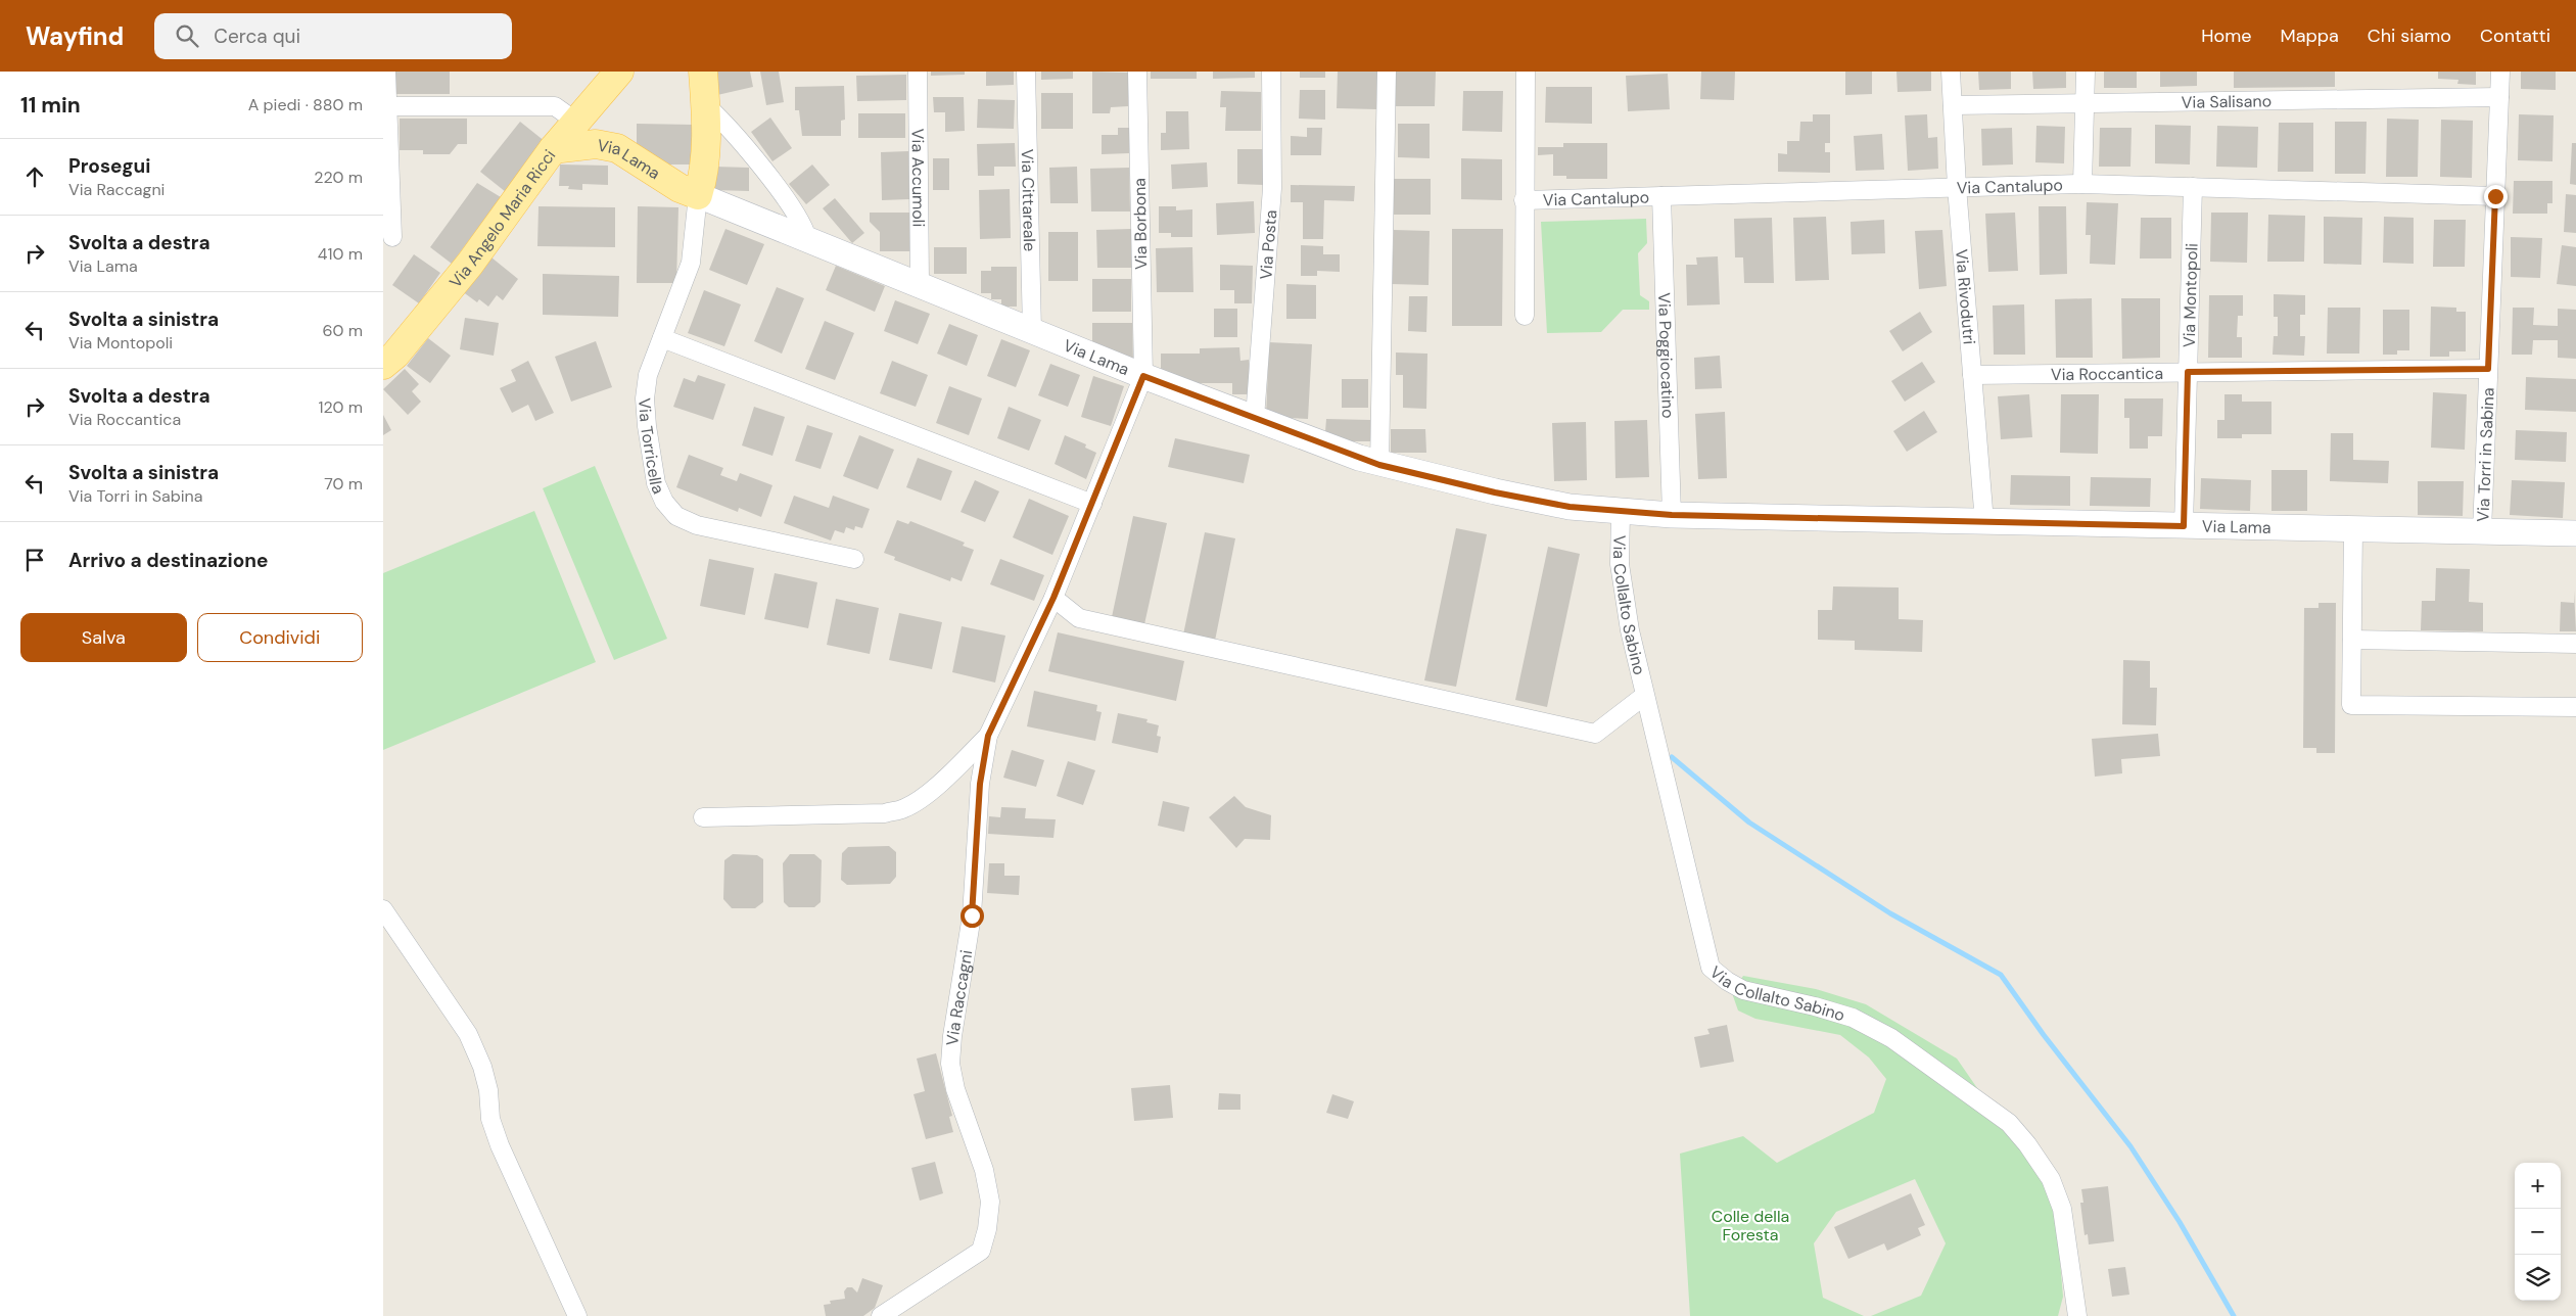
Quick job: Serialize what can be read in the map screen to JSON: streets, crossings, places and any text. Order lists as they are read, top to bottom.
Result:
{
  "streets": {
    "main road": ["Via Lama", "Via Angelo Maria Ricci"],
    "street": [
      "Via Salisano",
      "Via Accumoli",
      "Via Cantalupo",
      "Via Cittareale",
      "Via Borbona",
      "Via Posta",
      "Via Montopoli",
      "Via Rivodutri",
      "Via Poggiocatino",
      "Via Roccantica",
      "Via Torricella",
      "Via Torri in Sabina",
      "Via Collalto Sabino",
      "Via Raccagni"
    ]
  },
  "crossings": [
    ["Via Salisano", "Via Rivodutri"],
    ["Via Salisano", "Via Torri in Sabina"],
    ["Via Lama", "Via Accumoli"],
    ["Via Lama", "Via Cittareale"],
    ["Via Lama", "Via Angelo Maria Ricci"],
    ["Via Lama", "Via Borbona"],
    ["Via Lama", "Via Posta"],
    ["Via Lama", "Via Montopoli"],
    ["Via Lama", "Via Rivodutri"],
    ["Via Lama", "Via Poggiocatino"],
    ["Via Lama", "Via Torricella"],
    ["Via Lama", "Via Torri in Sabina"],
    ["Via Lama", "Via Collalto Sabino"],
    ["Via Lama", "Via Raccagni"],
    ["Via Cantalupo", "Via Montopoli"],
    ["Via Cantalupo", "Via Rivodutri"],
    ["Via Cantalupo", "Via Poggiocatino"],
    ["Via Cantalupo", "Via Torri in Sabina"],
    ["Via Borbona", "Via Raccagni"],
    ["Via Montopoli", "Via Roccantica"],
    ["Via Rivodutri", "Via Roccantica"],
    ["Via Roccantica", "Via Torri in Sabina"]
  ],
  "parks": ["Colle della Foresta"],
  "page": {
    "header": "Wayfind",
    "search": "Cerca qui",
    "nav": [
      "Home",
      "Mappa",
      "Chi siamo",
      "Contatti"
    ],
    "heading": ["11 min", "A piedi · 880 m"],
    "list": [
      ["Prosegui", "Via Raccagni", "220 m"],
      ["Svolta a destra", "Via Lama", "410 m"],
      ["Svolta a sinistra", "Via Montopoli", "60 m"],
      ["Svolta a destra", "Via Roccantica", "120 m"],
      ["Svolta a sinistra", "Via Torri in Sabina", "70 m"],
      "Arrivo a destinazione"
    ],
    "buttons": ["Salva", "Condividi"],
    "map_buttons": ["+", "−"]
  }
}
